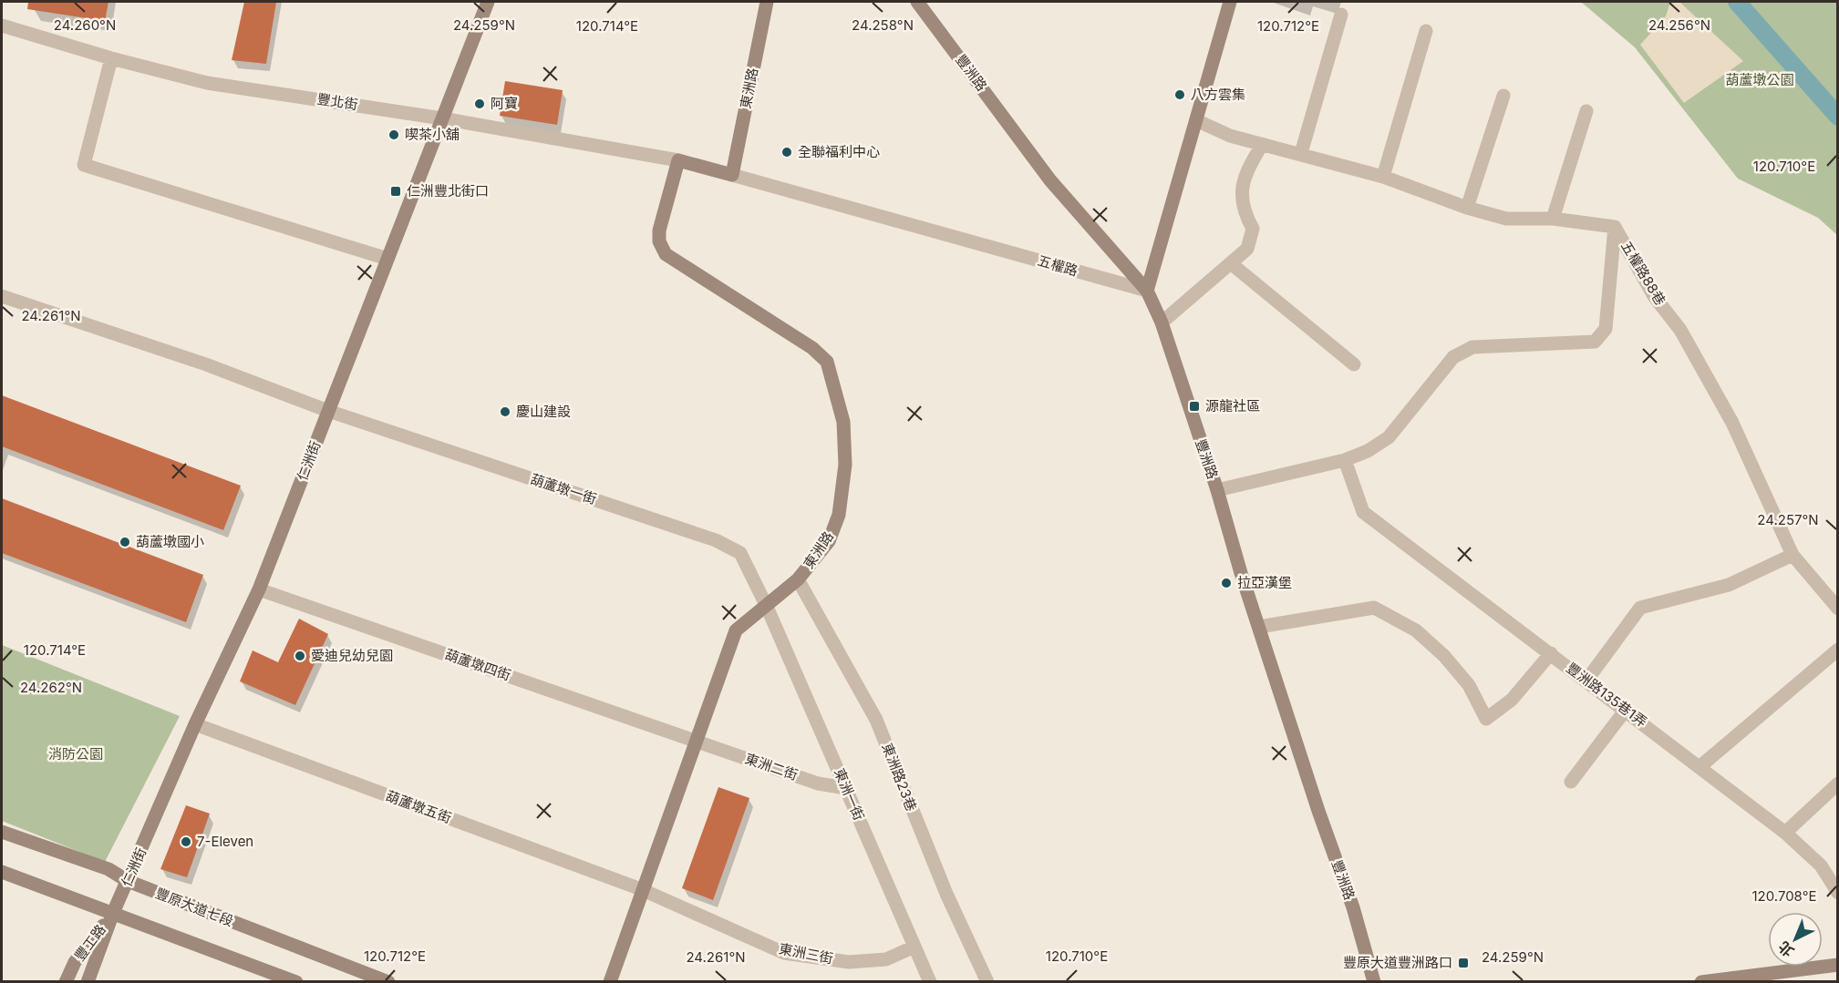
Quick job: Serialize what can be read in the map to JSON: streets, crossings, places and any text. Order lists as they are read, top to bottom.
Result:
{
  "streets": {
    "street": [
      "豐洲路",
      "東洲路",
      "豐北街",
      "五權路",
      "五權路88巷",
      "仁洲街",
      "葫蘆墩一街",
      "葫蘆墩四街",
      "豐洲路135巷1弄",
      "東洲二街",
      "東洲路23巷",
      "東洲一街",
      "葫蘆墩五街",
      "豐原大道七段",
      "豐工路",
      "東洲三街"
    ]
  },
  "crossings": [
    ["豐洲路", "五權路"],
    ["東洲路", "豐北街"],
    ["東洲路", "五權路"],
    ["東洲路", "葫蘆墩一街"],
    ["東洲路", "葫蘆墩四街"],
    ["東洲路", "東洲二街"],
    ["東洲路", "東洲路23巷"],
    ["東洲路", "東洲一街"],
    ["東洲路", "葫蘆墩五街"],
    ["東洲路", "東洲三街"],
    ["豐北街", "五權路"],
    ["豐北街", "仁洲街"],
    ["仁洲街", "葫蘆墩一街"],
    ["仁洲街", "葫蘆墩四街"],
    ["仁洲街", "葫蘆墩五街"],
    ["仁洲街", "豐原大道七段"],
    ["仁洲街", "豐工路"],
    ["葫蘆墩一街", "東洲一街"],
    ["葫蘆墩四街", "東洲二街"],
    ["東洲二街", "東洲一街"],
    ["東洲一街", "東洲三街"],
    ["葫蘆墩五街", "東洲三街"]
  ],
  "parks": ["葫蘆墩公園", "消防公園"],
  "places": {
    "other": [
      "八方雲集",
      "阿寶",
      "喫茶小舖",
      "全聯福利中心",
      "慶山建設",
      "葫蘆墩國小",
      "拉亞漢堡",
      "愛迪兒幼兒園",
      "7-Eleven"
    ],
    "transit": ["仁洲豐北街口", "源龍社區", "豐原大道豐洲路口"]
  },
  "north": "bottom left",
  "coordinates": [
    "24.256°N",
    "24.258°N",
    "24.260°N",
    "24.259°N",
    "120.714°E",
    "120.712°E",
    "120.710°E",
    "24.261°N",
    "24.257°N",
    "24.262°N",
    "120.708°E"
  ]
}
